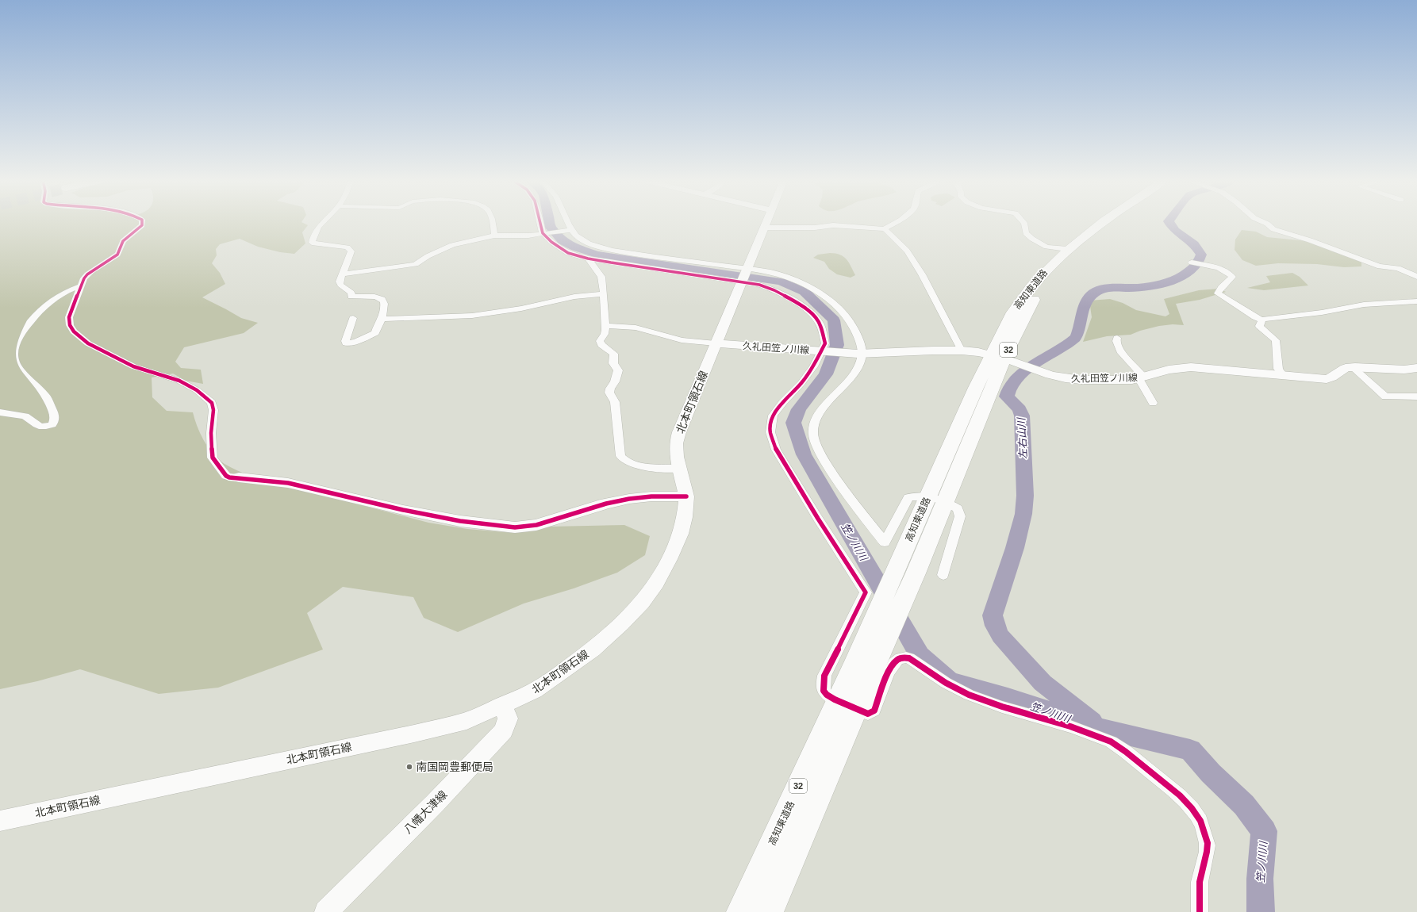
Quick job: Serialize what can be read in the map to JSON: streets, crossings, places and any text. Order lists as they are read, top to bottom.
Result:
{
  "streets": {
    "highway": ["高知東道路", "32"],
    "main road": ["久礼田笠ノ川線", "北本町領石線", "八幡大津線"]
  },
  "crossings": [
    ["高知東道路", "久礼田笠ノ川線"],
    ["久礼田笠ノ川線", "北本町領石線"],
    ["北本町領石線", "八幡大津線"]
  ],
  "water": ["左右山川", "笠ノ川川"],
  "places": ["南国岡豊郵便局"]
}
